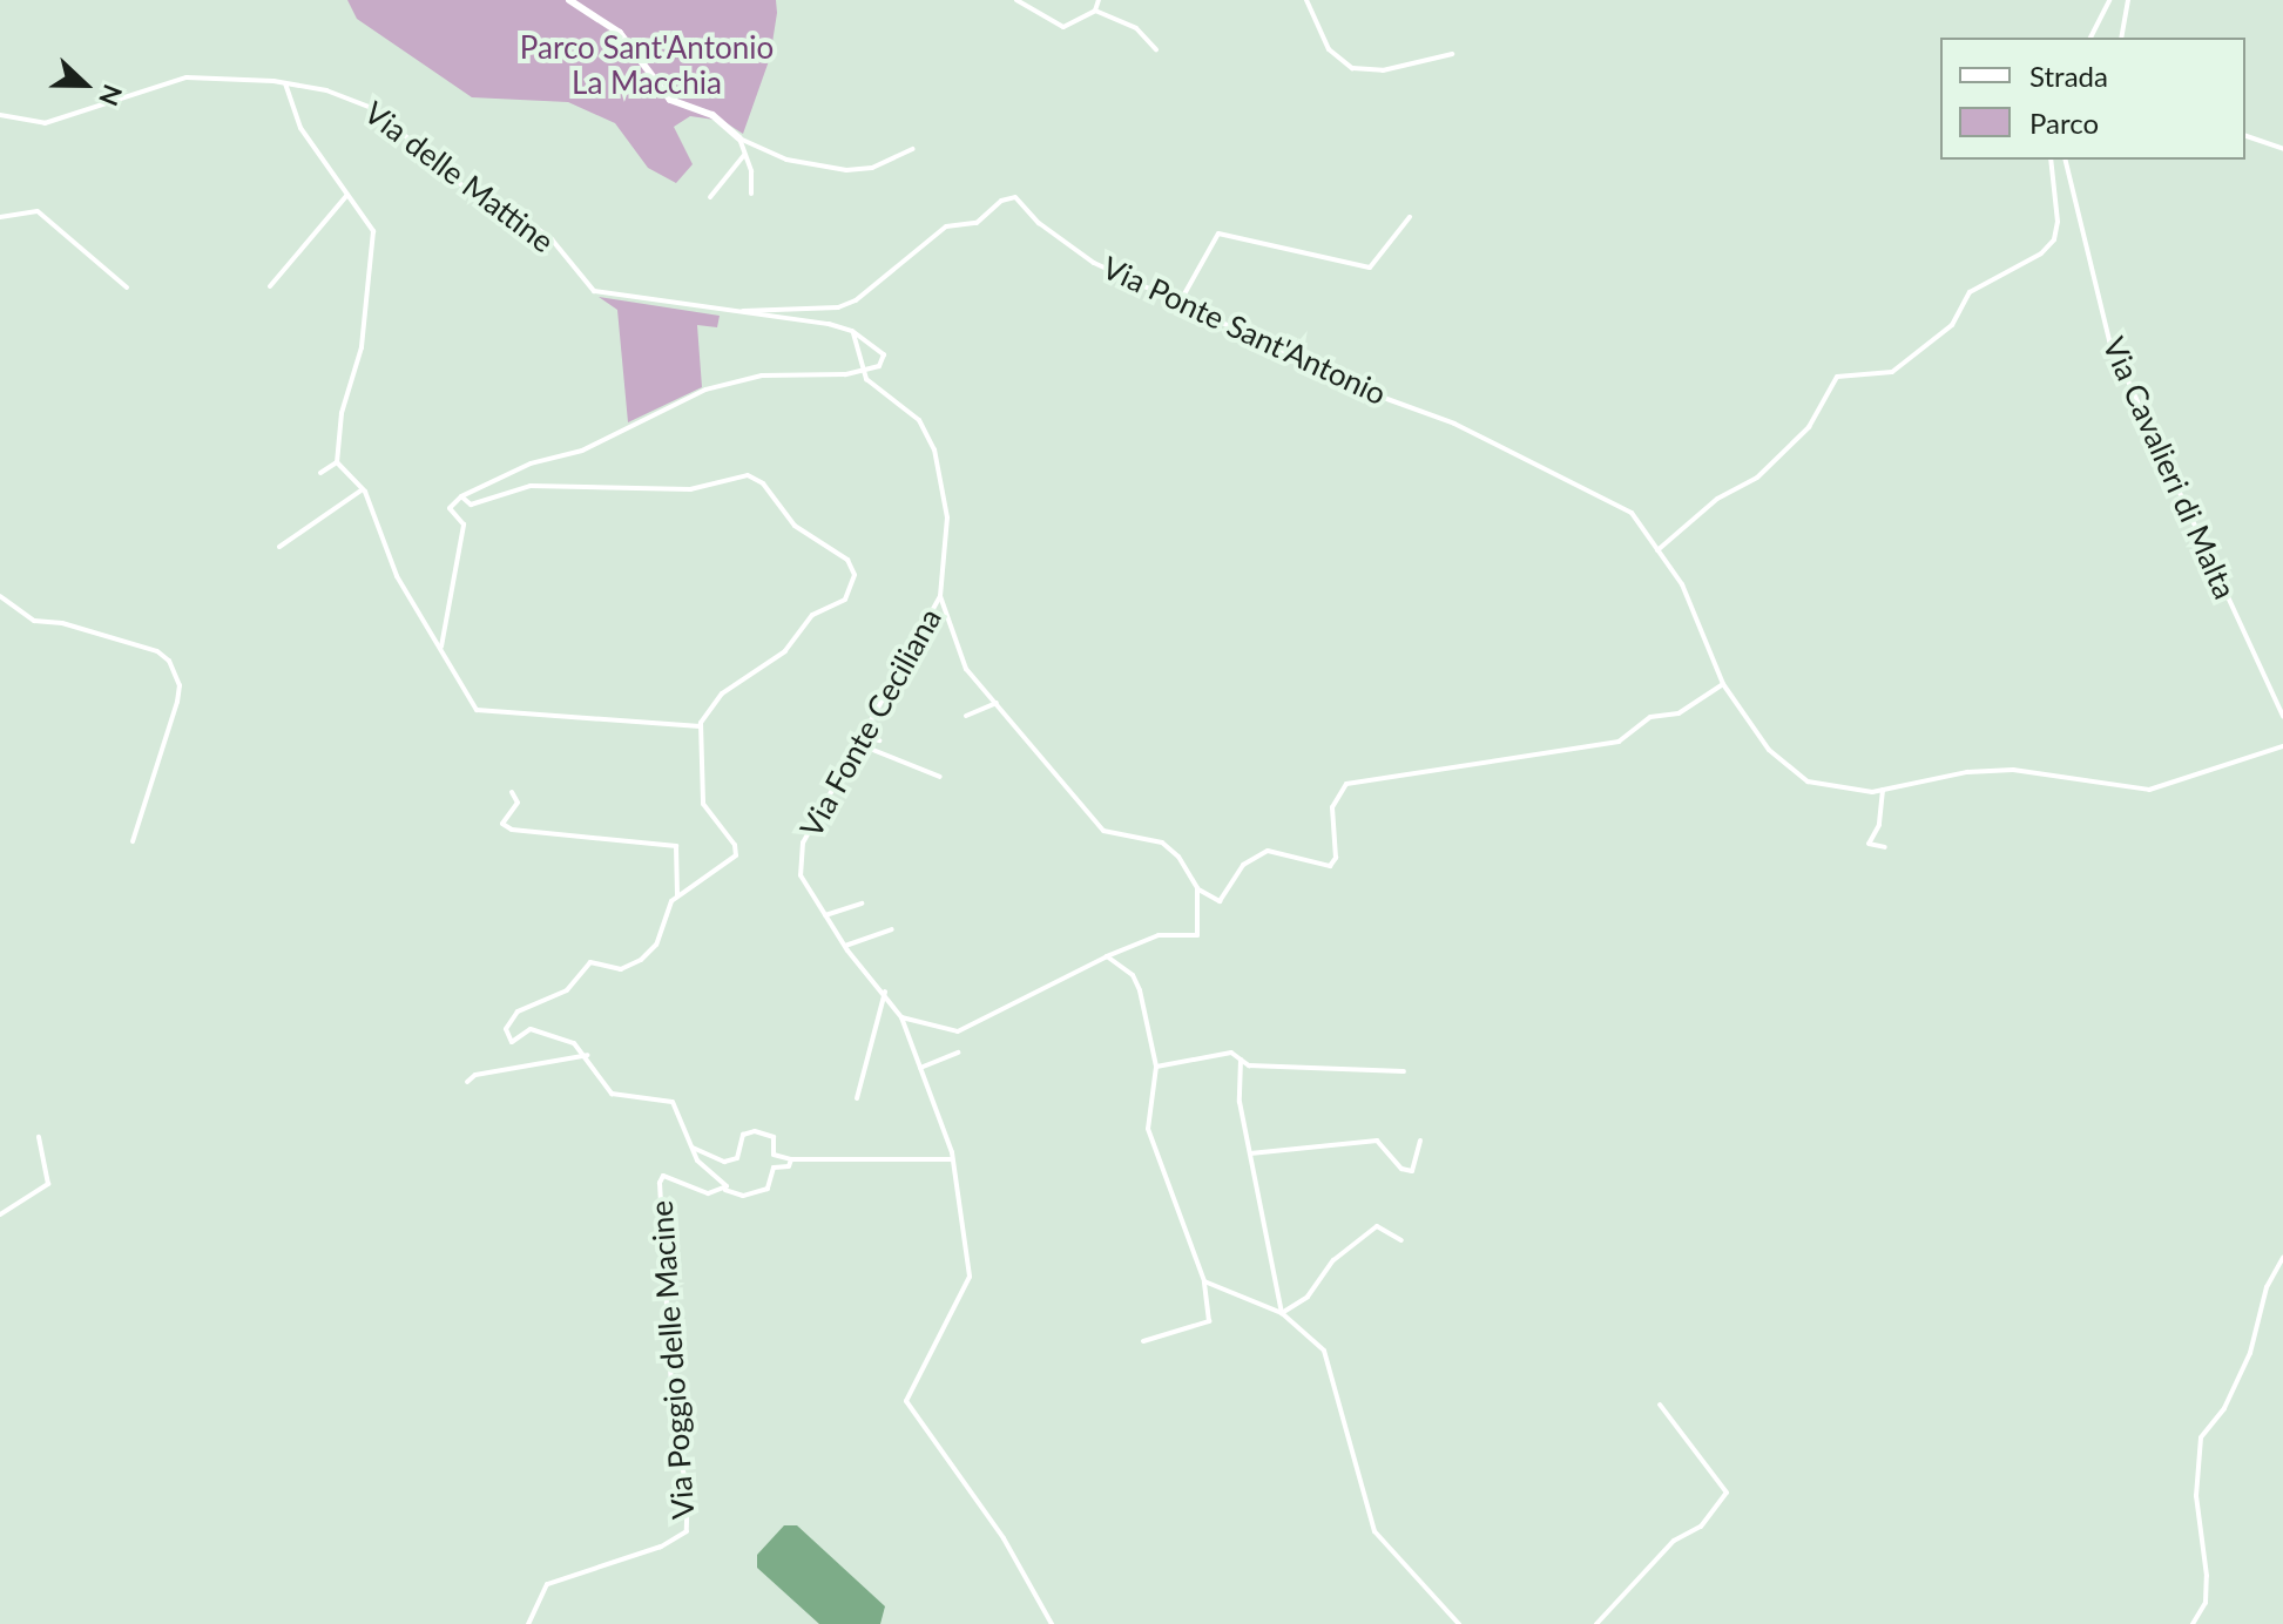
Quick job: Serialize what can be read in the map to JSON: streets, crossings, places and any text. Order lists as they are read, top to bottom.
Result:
{
  "streets": {
    "street": [
      "Via delle Mattine",
      "Via Ponte Sant'Antonio",
      "Via Cavalieri di Malta",
      "Via Fonte Ceciliana",
      "Via Poggio delle Macine"
    ]
  },
  "crossings": [
    ["Via delle Mattine", "Via Ponte Sant'Antonio"]
  ],
  "parks": ["Parco Sant'Antonio La Macchia"],
  "legend": ["Strada", "Parco"],
  "north": "right"
}
